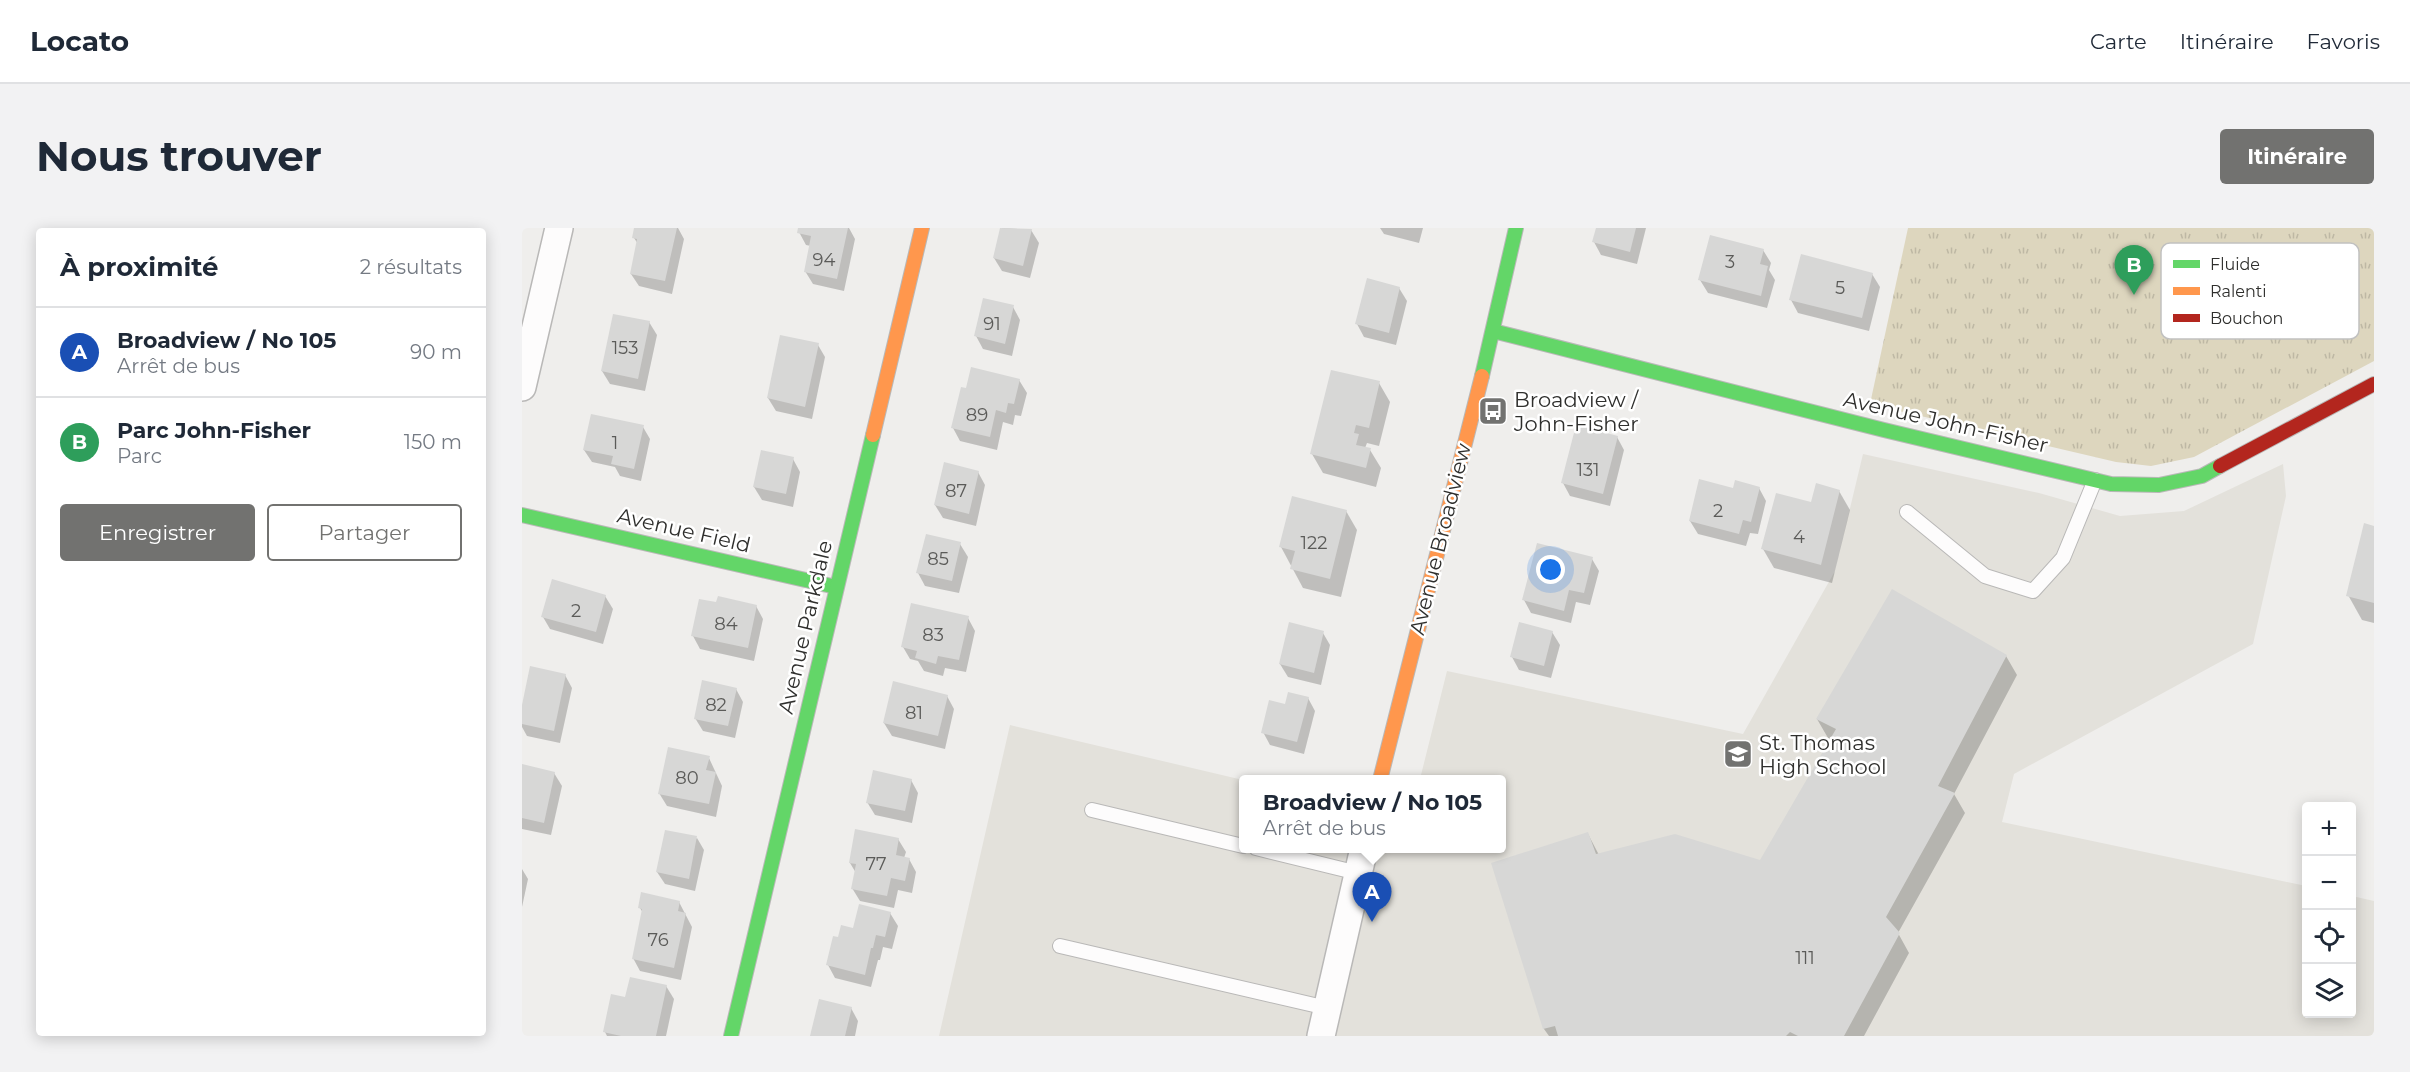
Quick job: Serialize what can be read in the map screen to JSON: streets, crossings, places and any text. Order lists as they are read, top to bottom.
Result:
{
  "streets": {
    "street": [
      "Avenue John-Fisher",
      "Avenue Field",
      "Avenue Broadview",
      "Avenue Parkdale"
    ]
  },
  "crossings": [
    ["Avenue John-Fisher", "Avenue Broadview"],
    ["Avenue Field", "Avenue Parkdale"]
  ],
  "places": {
    "bus stop": ["Broadview / John-Fisher"],
    "school or university": ["St. Thomas High School"]
  },
  "house_numbers": [
    "94",
    "3",
    "5",
    "91",
    "153",
    "89",
    "1",
    "131",
    "87",
    "2",
    "4",
    "122",
    "85",
    "2",
    "84",
    "83",
    "82",
    "81",
    "80",
    "77",
    "76",
    "111"
  ],
  "legend": ["Fluide", "Ralenti", "Bouchon"],
  "page": {
    "header": "Locato",
    "nav": ["Carte", "Itinéraire", "Favoris"],
    "buttons": [
      "Itinéraire",
      ["Enregistrer", "Partager"]
    ],
    "title": "Nous trouver",
    "heading": ["À proximité", "2 résultats"],
    "pins": ["B", "A"],
    "list": [
      {
        "mark": "A",
        "name": "Broadview / No 105",
        "note": "Arrêt de bus",
        "value": "90 m"
      },
      {
        "mark": "B",
        "name": "Parc John-Fisher",
        "note": "Parc",
        "value": "150 m"
      }
    ],
    "popup": ["Broadview / No 105", "Arrêt de bus"],
    "map_buttons": ["+", "−"]
  }
}
